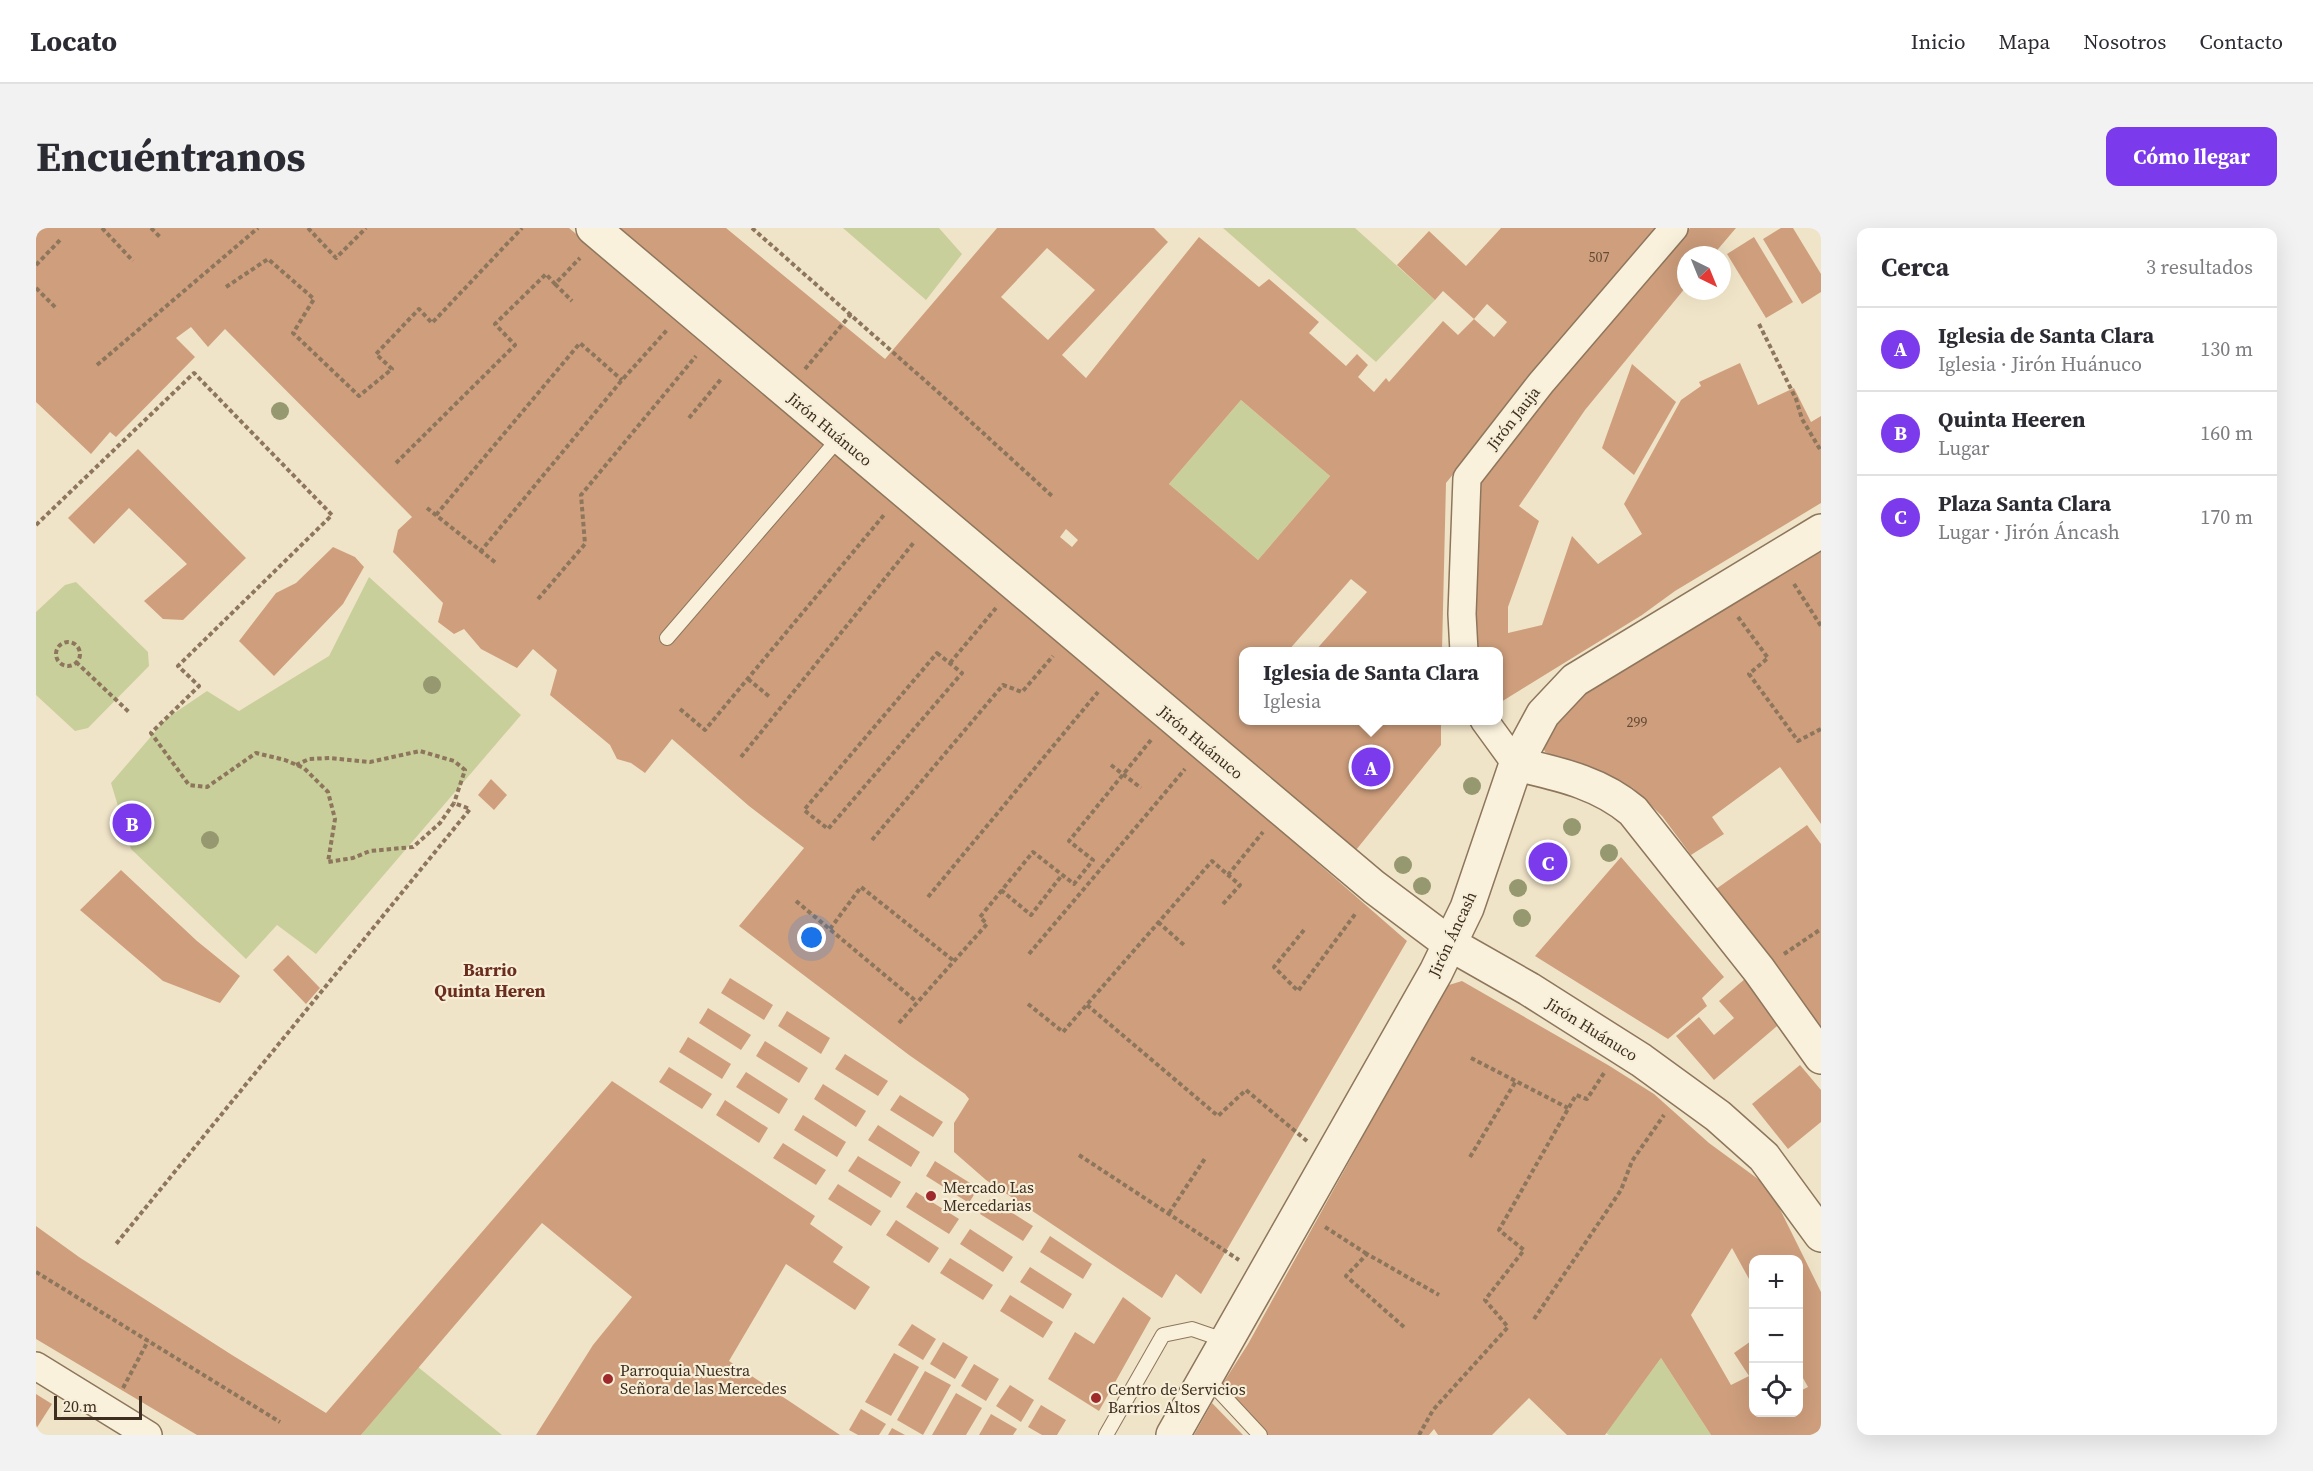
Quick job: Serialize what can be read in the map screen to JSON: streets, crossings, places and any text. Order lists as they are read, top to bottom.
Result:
{
  "streets": {
    "street": ["Jirón Jauja", "Jirón Huánuco", "Jirón Áncash"]
  },
  "crossings": [
    ["Jirón Huánuco", "Jirón Áncash"]
  ],
  "districts": ["Barrio Quinta Heren"],
  "places": ["Mercado Las Mercedarias", "Parroquia Nuestra Señora de las Mercedes", "Centro de Servicios Barrios Altos"],
  "house_numbers": ["507", "299"],
  "scale_bar": "20 m",
  "north": "bottom right",
  "page": {
    "header": "Locato",
    "nav": [
      "Inicio",
      "Mapa",
      "Nosotros",
      "Contacto"
    ],
    "title": "Encuéntranos",
    "buttons": "Cómo llegar",
    "heading": ["Cerca", "3 resultados"],
    "list": [
      {
        "mark": "A",
        "name": "Iglesia de Santa Clara",
        "note": "Iglesia · Jirón Huánuco",
        "value": "130 m"
      },
      {
        "mark": "B",
        "name": "Quinta Heeren",
        "note": "Lugar",
        "value": "160 m"
      },
      {
        "mark": "C",
        "name": "Plaza Santa Clara",
        "note": "Lugar · Jirón Áncash",
        "value": "170 m"
      }
    ],
    "popup": ["Iglesia de Santa Clara", "Iglesia"],
    "pins": ["A", "B", "C"],
    "map_buttons": ["+", "−"],
    "scale": "20 m"
  }
}
